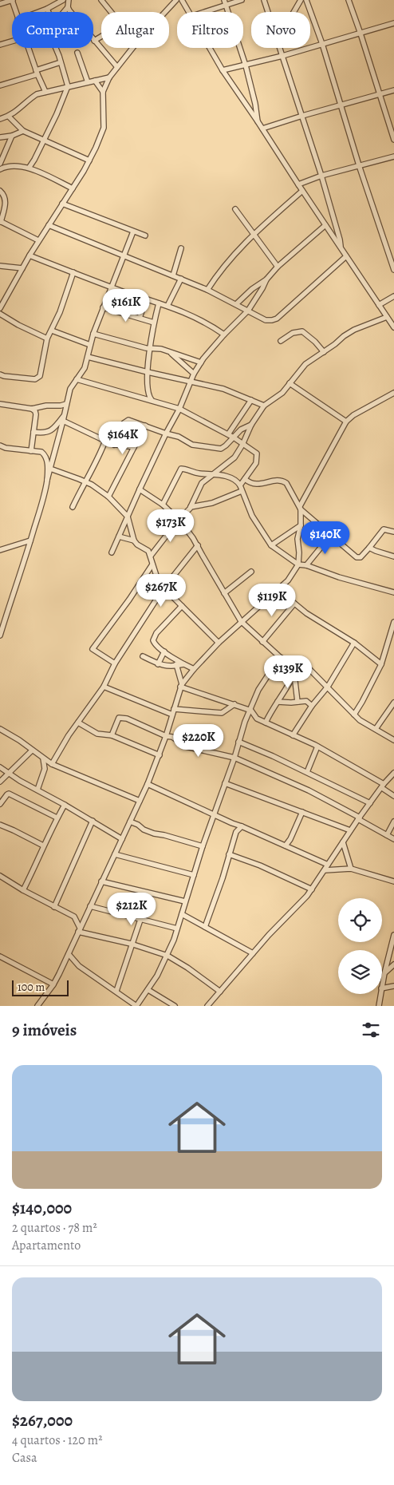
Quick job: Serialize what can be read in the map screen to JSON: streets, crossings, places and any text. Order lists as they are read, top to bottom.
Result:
{
  "scale_bar": "100 m",
  "page": {
    "chip": [
      "Comprar",
      "Alugar",
      "Filtros",
      "Novo"
    ],
    "price": [
      "$161K",
      "$164K",
      "$173K",
      "$140K",
      "$267K",
      "$119K",
      "$139K",
      "$220K",
      "$212K"
    ],
    "scale": "100 m",
    "heading": "9 imóveis",
    "list": [
      {
        "name": "$140,000",
        "note": "2 quartos · 78 m² · Apartamento"
      },
      {
        "name": "$267,000",
        "note": "4 quartos · 120 m² · Casa"
      }
    ]
  }
}
